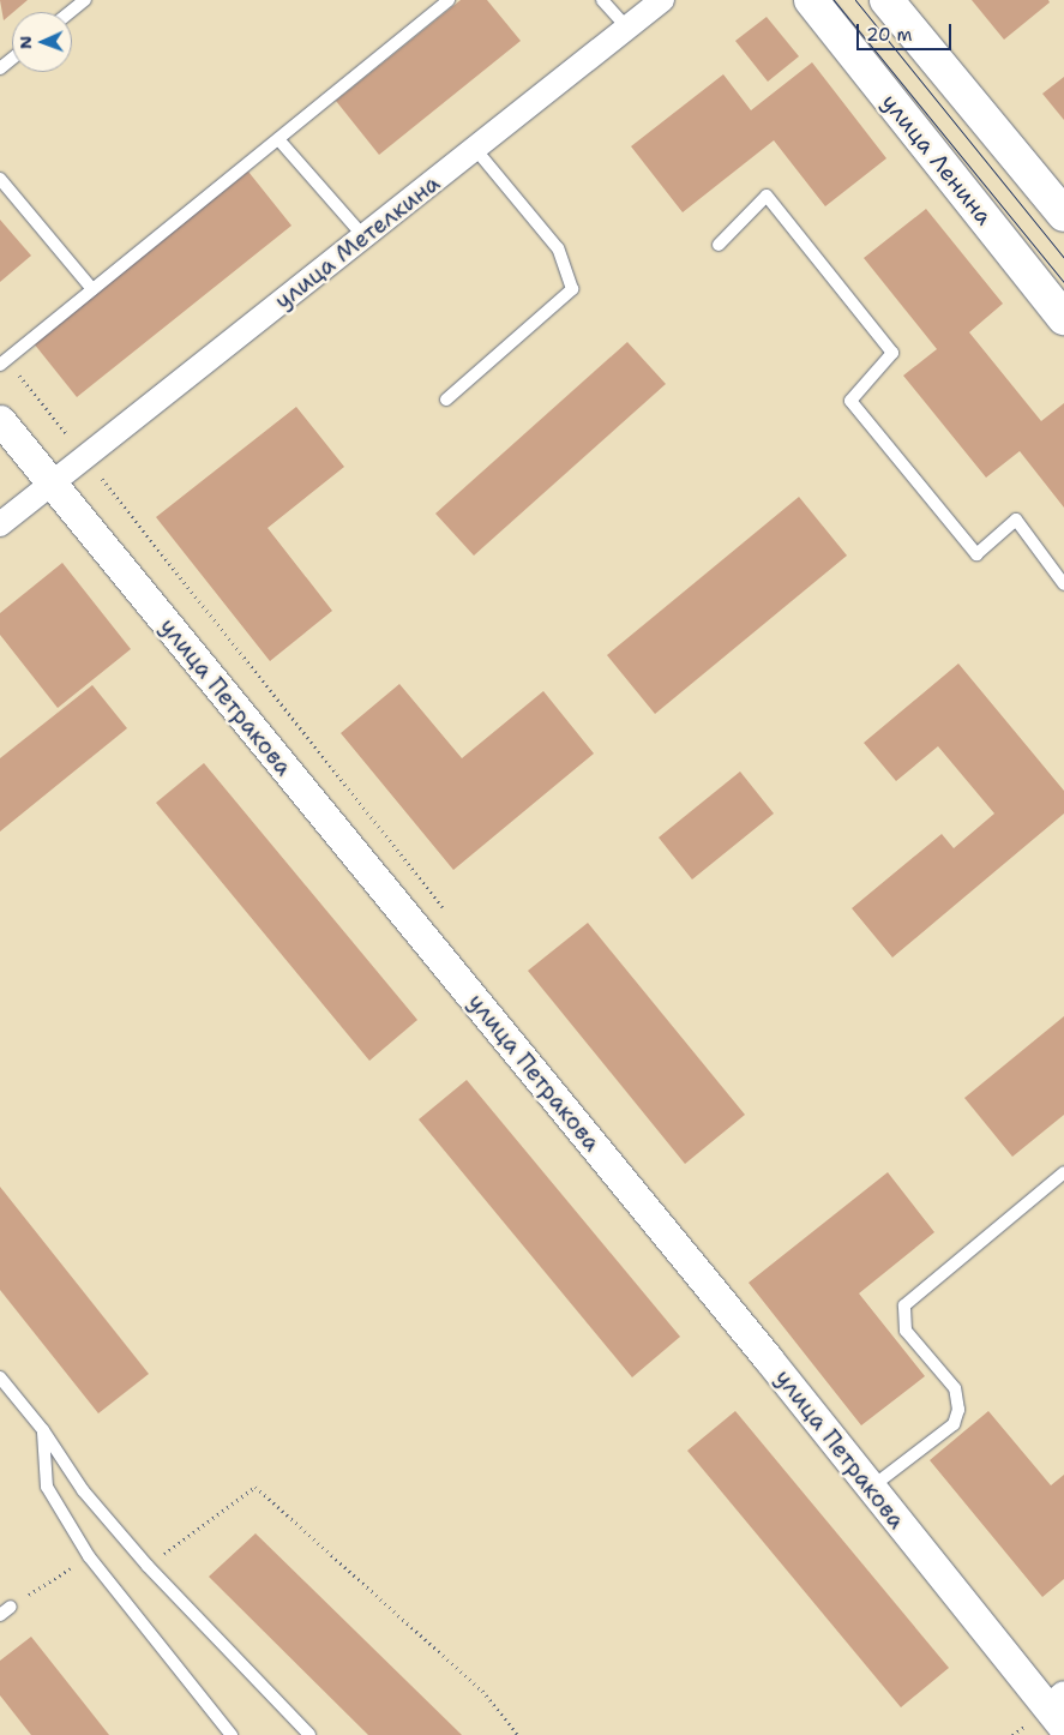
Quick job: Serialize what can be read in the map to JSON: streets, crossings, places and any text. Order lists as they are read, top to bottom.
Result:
{
  "streets": {
    "main road": ["улица Ленина"],
    "street": ["улица Метелкина", "улица Петракова"]
  },
  "crossings": [
    ["улица Метелкина", "улица Петракова"]
  ],
  "scale_bar": "20 m",
  "north": "left"
}
